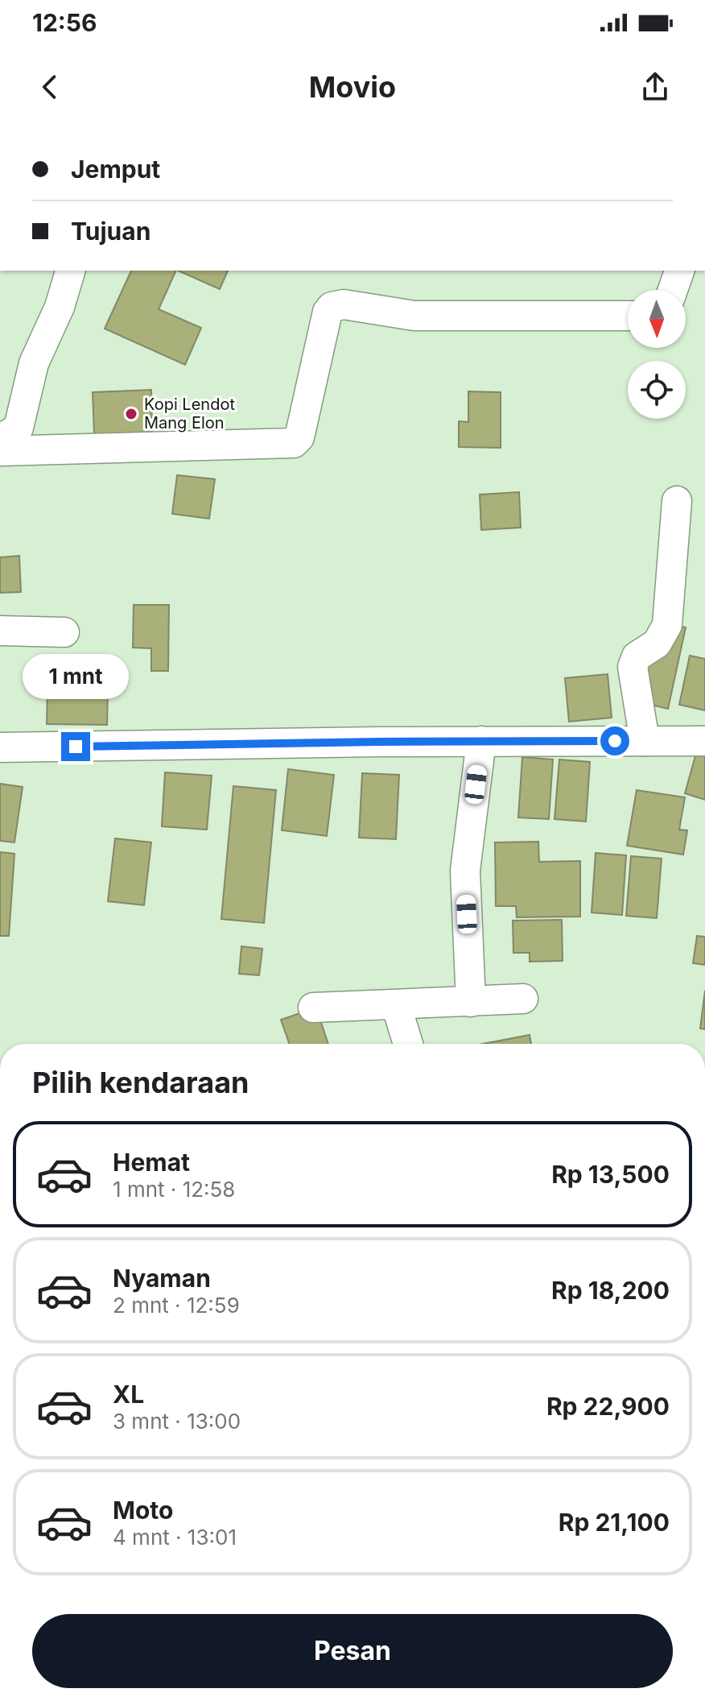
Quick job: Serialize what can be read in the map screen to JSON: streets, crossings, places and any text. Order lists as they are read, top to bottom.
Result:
{
  "places": ["Kopi Lendot Mang Elon"],
  "north": "bottom",
  "page": {
    "status": "12:56",
    "header": "Movio",
    "banner": ["Jemput", "Tujuan"],
    "bubble": "1 mnt",
    "heading": "Pilih kendaraan",
    "list": [
      {
        "name": "Hemat",
        "note": "1 mnt · 12:58",
        "value": "Rp 13,500"
      },
      {
        "name": "Nyaman",
        "note": "2 mnt · 12:59",
        "value": "Rp 18,200"
      },
      {
        "name": "XL",
        "note": "3 mnt · 13:00",
        "value": "Rp 22,900"
      },
      {
        "name": "Moto",
        "note": "4 mnt · 13:01",
        "value": "Rp 21,100"
      }
    ],
    "buttons": "Pesan"
  }
}
